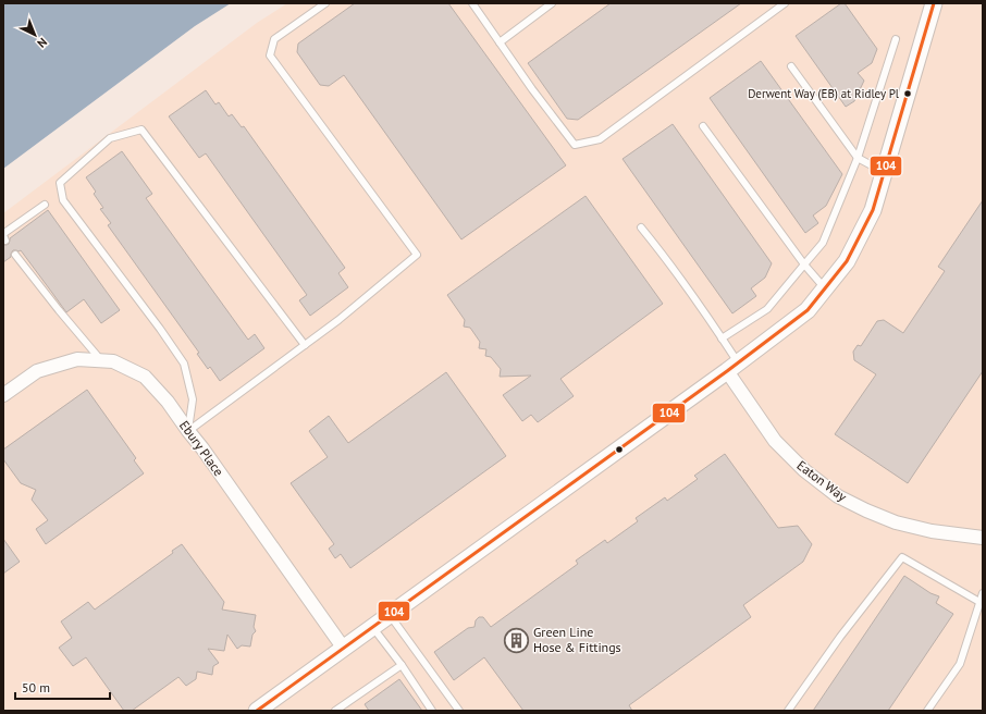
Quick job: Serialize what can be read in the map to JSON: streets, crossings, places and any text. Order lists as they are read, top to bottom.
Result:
{
  "streets": {
    "street": ["Ebury Place", "Eaton Way"]
  },
  "places": {
    "other": ["Derwent Way (EB) at Ridley Pl"],
    "building": ["Green Line Hose & Fittings"]
  },
  "lines": ["transit line 104"],
  "scale_bar": "50 m",
  "north": "bottom right"
}
